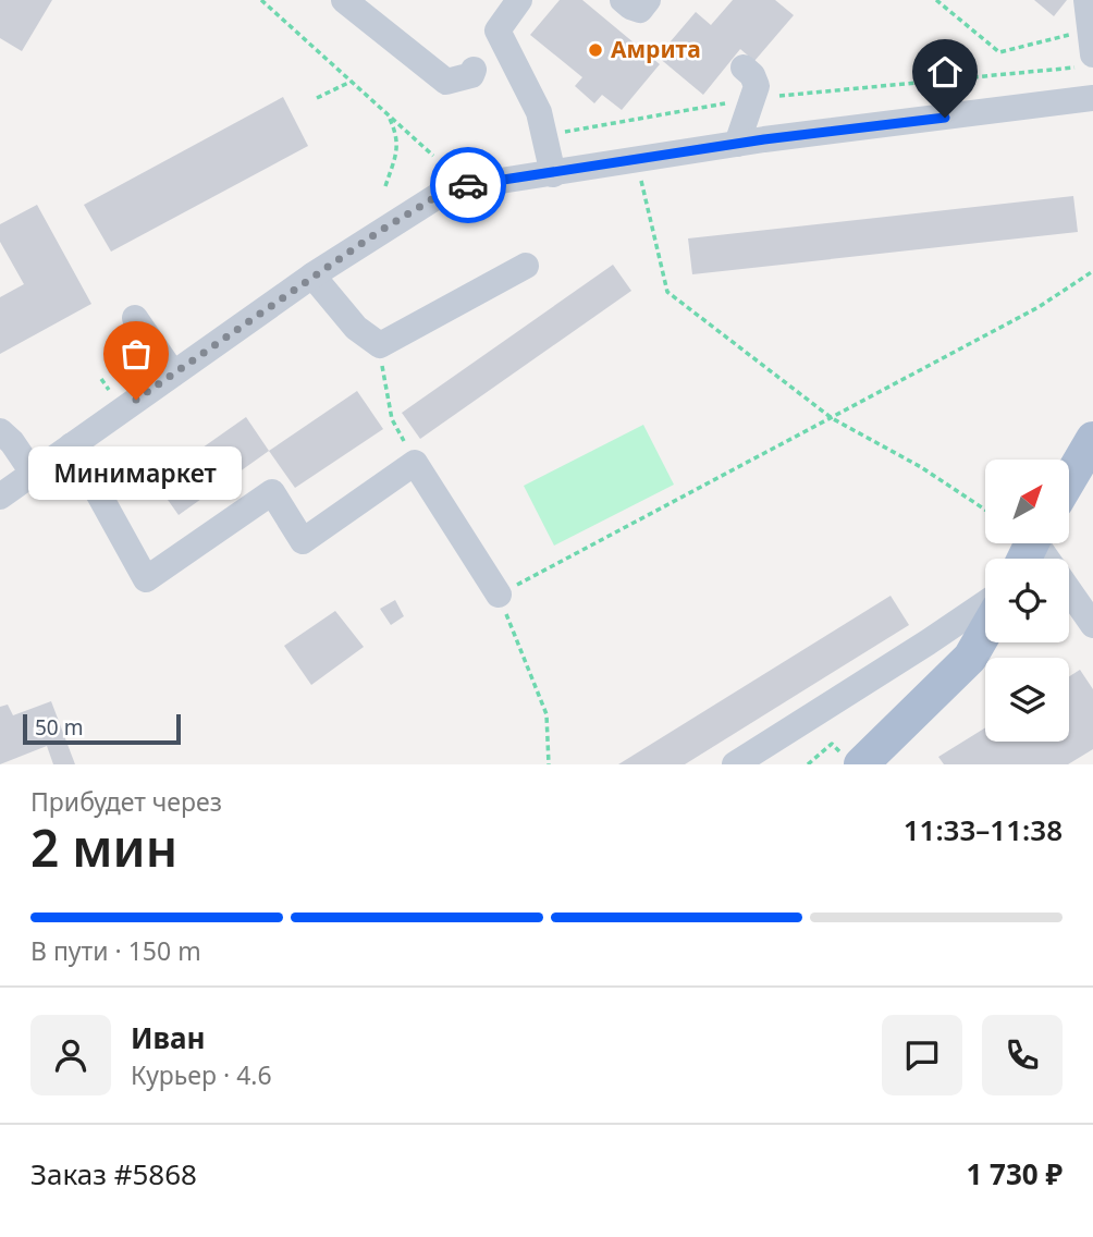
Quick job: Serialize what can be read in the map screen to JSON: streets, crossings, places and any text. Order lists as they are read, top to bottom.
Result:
{
  "places": ["Амрита", "Минимаркет"],
  "scale_bar": "50 m",
  "north": "top right",
  "page": {
    "bubble": "Минимаркет",
    "scale": "50 m",
    "heading": ["2 мин", "Прибудет через", "11:33–11:38"],
    "panel": [
      "Иван",
      "Курьер · 4.6",
      "Заказ #5868",
      "1 730 ₽"
    ],
    "bar": "В пути · 150 m"
  }
}
